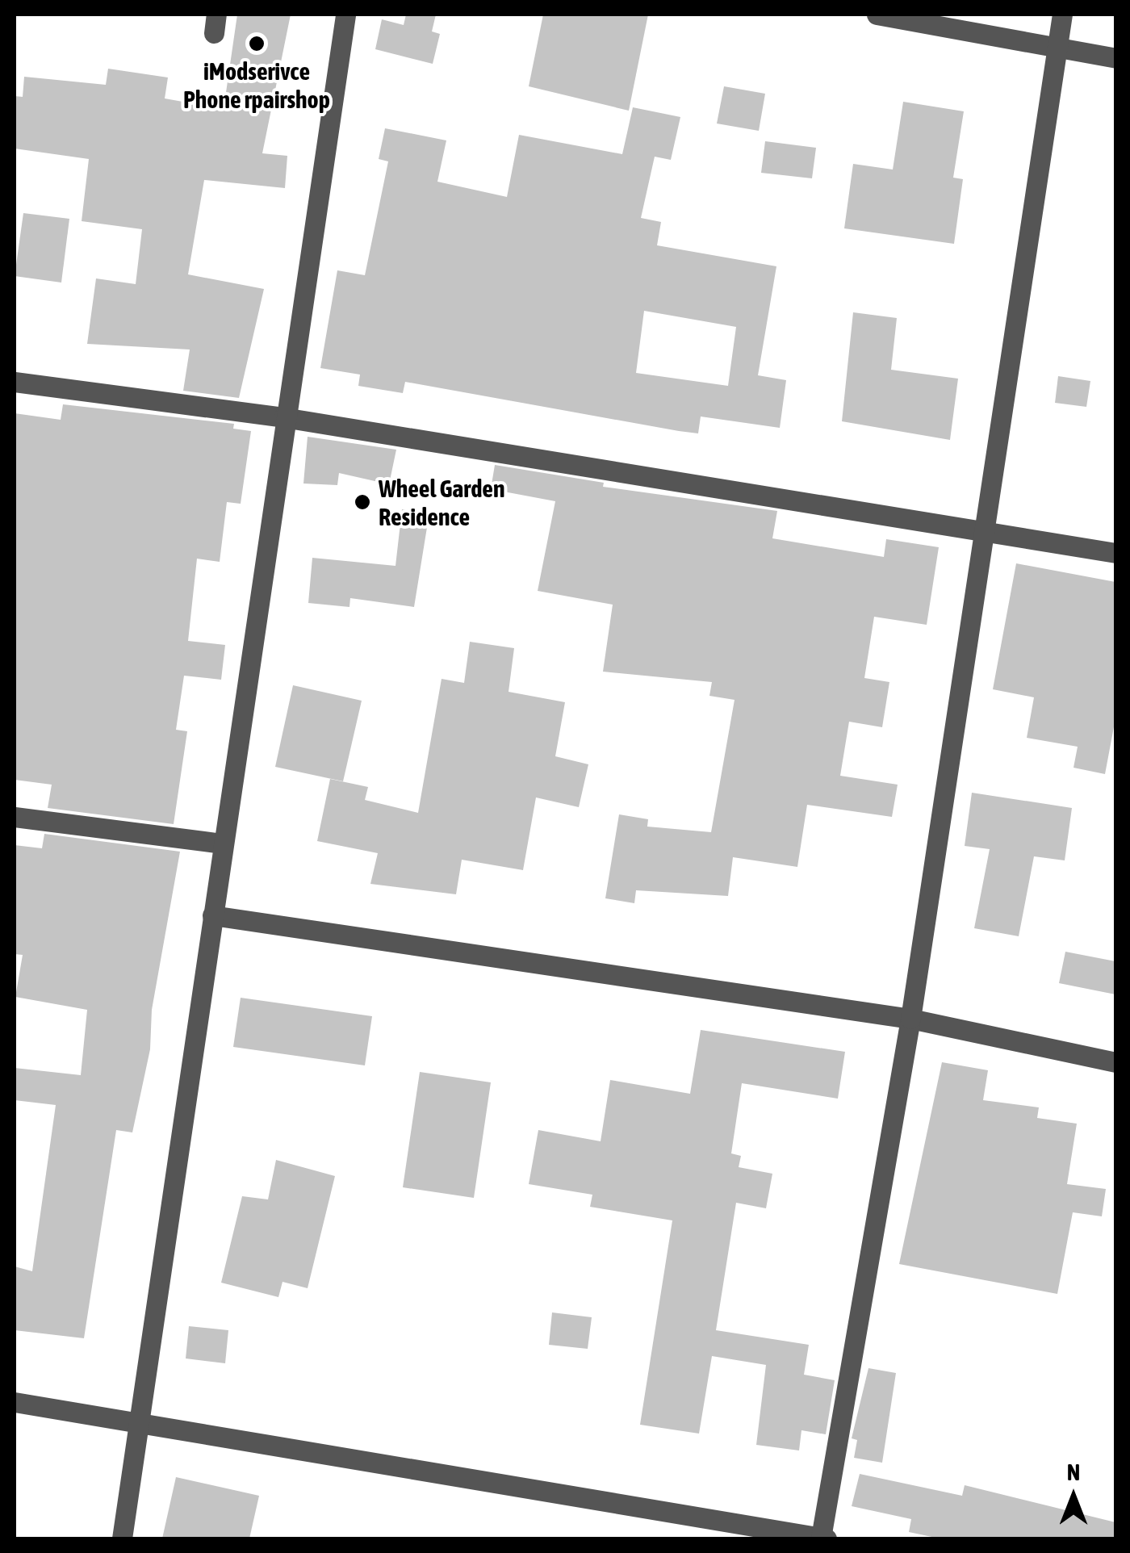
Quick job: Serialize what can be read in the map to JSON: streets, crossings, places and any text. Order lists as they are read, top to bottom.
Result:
{
  "places": ["iModserivce Phone rpairshop", "Wheel Garden Residence"],
  "north": "top"
}
